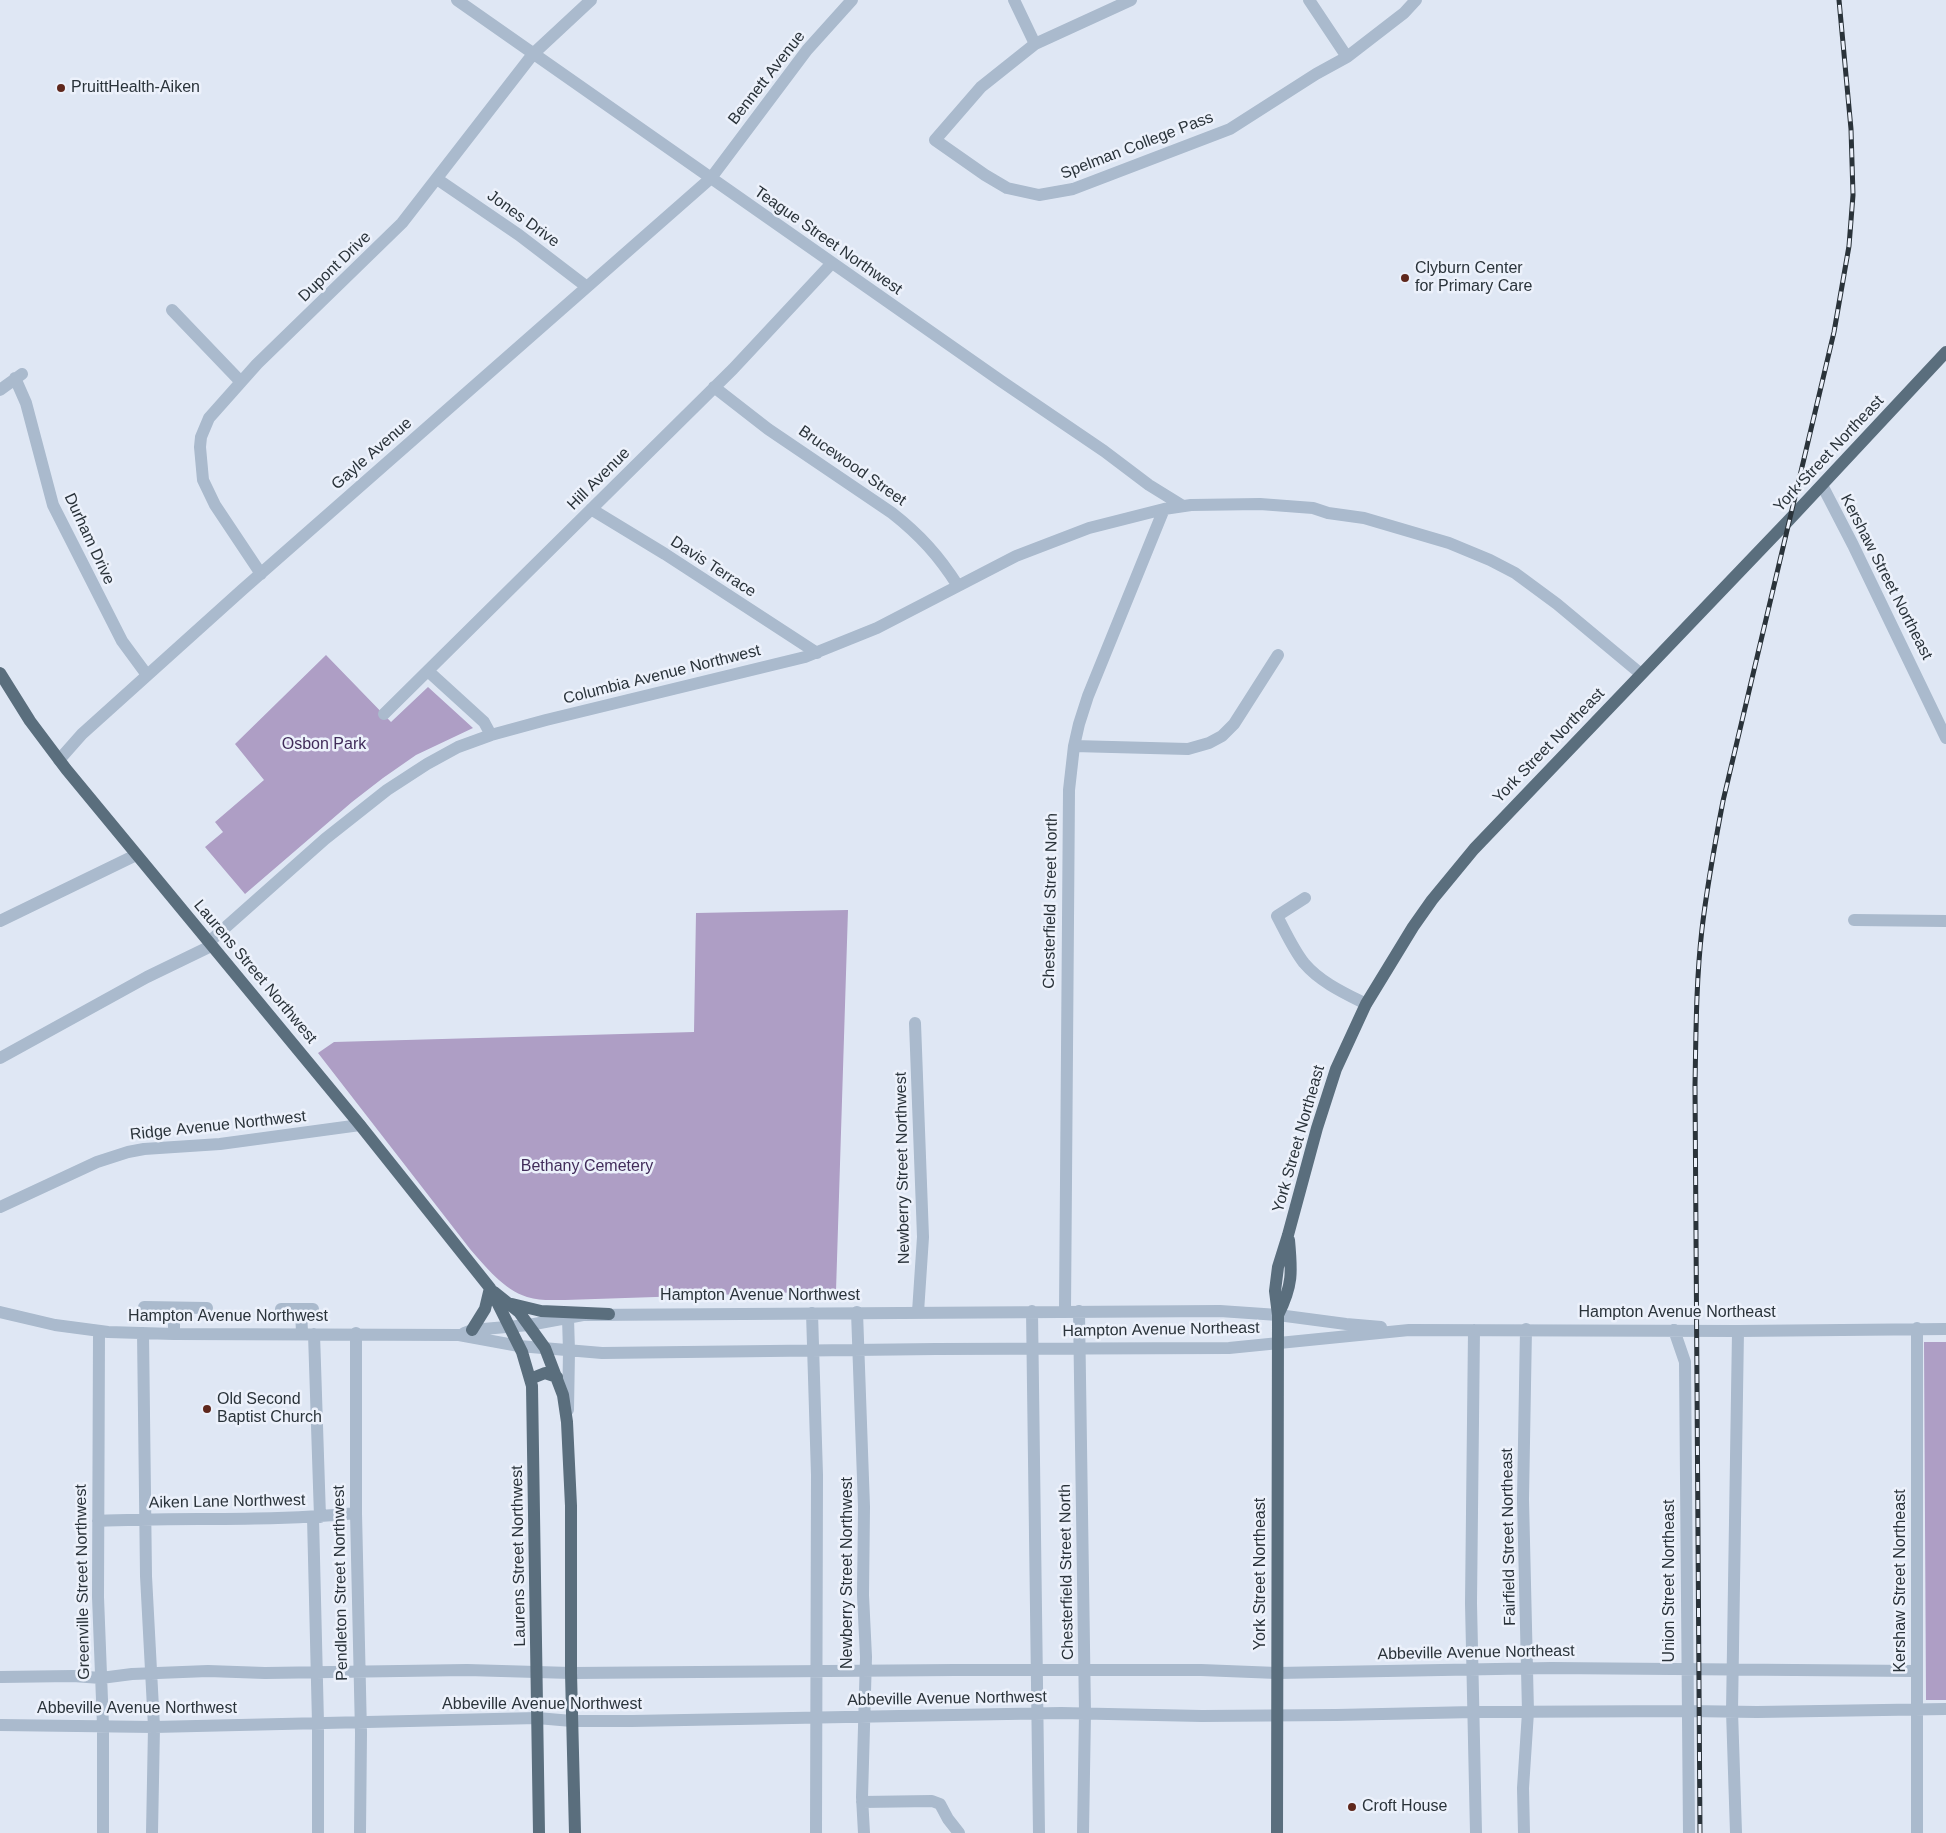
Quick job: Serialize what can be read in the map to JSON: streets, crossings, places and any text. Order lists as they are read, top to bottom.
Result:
{
  "streets": {
    "main road": ["York Street Northeast", "Laurens Street Northwest"],
    "street": [
      "Bennett Avenue",
      "Spelman College Pass",
      "Jones Drive",
      "Teague Street Northwest",
      "Dupont Drive",
      "Gayle Avenue",
      "Brucewood Street",
      "Hill Avenue",
      "Durham Drive",
      "Davis Terrace",
      "Kershaw Street Northeast",
      "Columbia Avenue Northwest",
      "Chesterfield Street North",
      "Ridge Avenue Northwest",
      "Newberry Street Northwest",
      "Hampton Avenue Northwest",
      "Hampton Avenue Northeast",
      "Aiken Lane Northwest",
      "Fairfield Street Northeast",
      "Union Street Northeast",
      "Greenville Street Northwest",
      "Pendleton Street Northwest",
      "Abbeville Avenue Northeast",
      "Abbeville Avenue Northwest"
    ]
  },
  "crossings": [
    ["Bennett Avenue", "Teague Street Northwest"],
    ["Bennett Avenue", "Gayle Avenue"],
    ["Jones Drive", "Dupont Drive"],
    ["Jones Drive", "Gayle Avenue"],
    ["Teague Street Northwest", "Dupont Drive"],
    ["Teague Street Northwest", "Gayle Avenue"],
    ["Teague Street Northwest", "Hill Avenue"],
    ["Teague Street Northwest", "Columbia Avenue Northwest"],
    ["Dupont Drive", "Gayle Avenue"],
    ["Gayle Avenue", "Durham Drive"],
    ["Gayle Avenue", "Laurens Street Northwest"],
    ["York Street Northeast", "Kershaw Street Northeast"],
    ["York Street Northeast", "Columbia Avenue Northwest"],
    ["York Street Northeast", "Hampton Avenue Northeast"],
    ["York Street Northeast", "Abbeville Avenue Northeast"],
    ["Brucewood Street", "Hill Avenue"],
    ["Brucewood Street", "Columbia Avenue Northwest"],
    ["Hill Avenue", "Davis Terrace"],
    ["Davis Terrace", "Columbia Avenue Northwest"],
    ["Kershaw Street Northeast", "Hampton Avenue Northeast"],
    ["Kershaw Street Northeast", "Abbeville Avenue Northeast"],
    ["Columbia Avenue Northwest", "Chesterfield Street North"],
    ["Columbia Avenue Northwest", "Laurens Street Northwest"],
    ["Chesterfield Street North", "Hampton Avenue Northwest"],
    ["Chesterfield Street North", "Hampton Avenue Northeast"],
    ["Chesterfield Street North", "Abbeville Avenue Northeast"],
    ["Chesterfield Street North", "Abbeville Avenue Northwest"],
    ["Laurens Street Northwest", "Ridge Avenue Northwest"],
    ["Laurens Street Northwest", "Hampton Avenue Northwest"],
    ["Laurens Street Northwest", "Abbeville Avenue Northwest"],
    ["Newberry Street Northwest", "Hampton Avenue Northwest"],
    ["Newberry Street Northwest", "Abbeville Avenue Northwest"],
    ["Hampton Avenue Northwest", "Hampton Avenue Northeast"],
    ["Hampton Avenue Northwest", "Greenville Street Northwest"],
    ["Hampton Avenue Northwest", "Pendleton Street Northwest"],
    ["Hampton Avenue Northeast", "Fairfield Street Northeast"],
    ["Hampton Avenue Northeast", "Union Street Northeast"],
    ["Aiken Lane Northwest", "Greenville Street Northwest"],
    ["Aiken Lane Northwest", "Pendleton Street Northwest"],
    ["Fairfield Street Northeast", "Abbeville Avenue Northeast"],
    ["Union Street Northeast", "Abbeville Avenue Northeast"],
    ["Greenville Street Northwest", "Abbeville Avenue Northwest"],
    ["Pendleton Street Northwest", "Abbeville Avenue Northwest"],
    ["Abbeville Avenue Northeast", "Abbeville Avenue Northwest"]
  ],
  "parks": ["Osbon Park", "Bethany Cemetery"],
  "places": [
    "PruittHealth-Aiken",
    "Clyburn Center for Primary Care",
    "Old Second Baptist Church",
    "Croft House"
  ]
}
